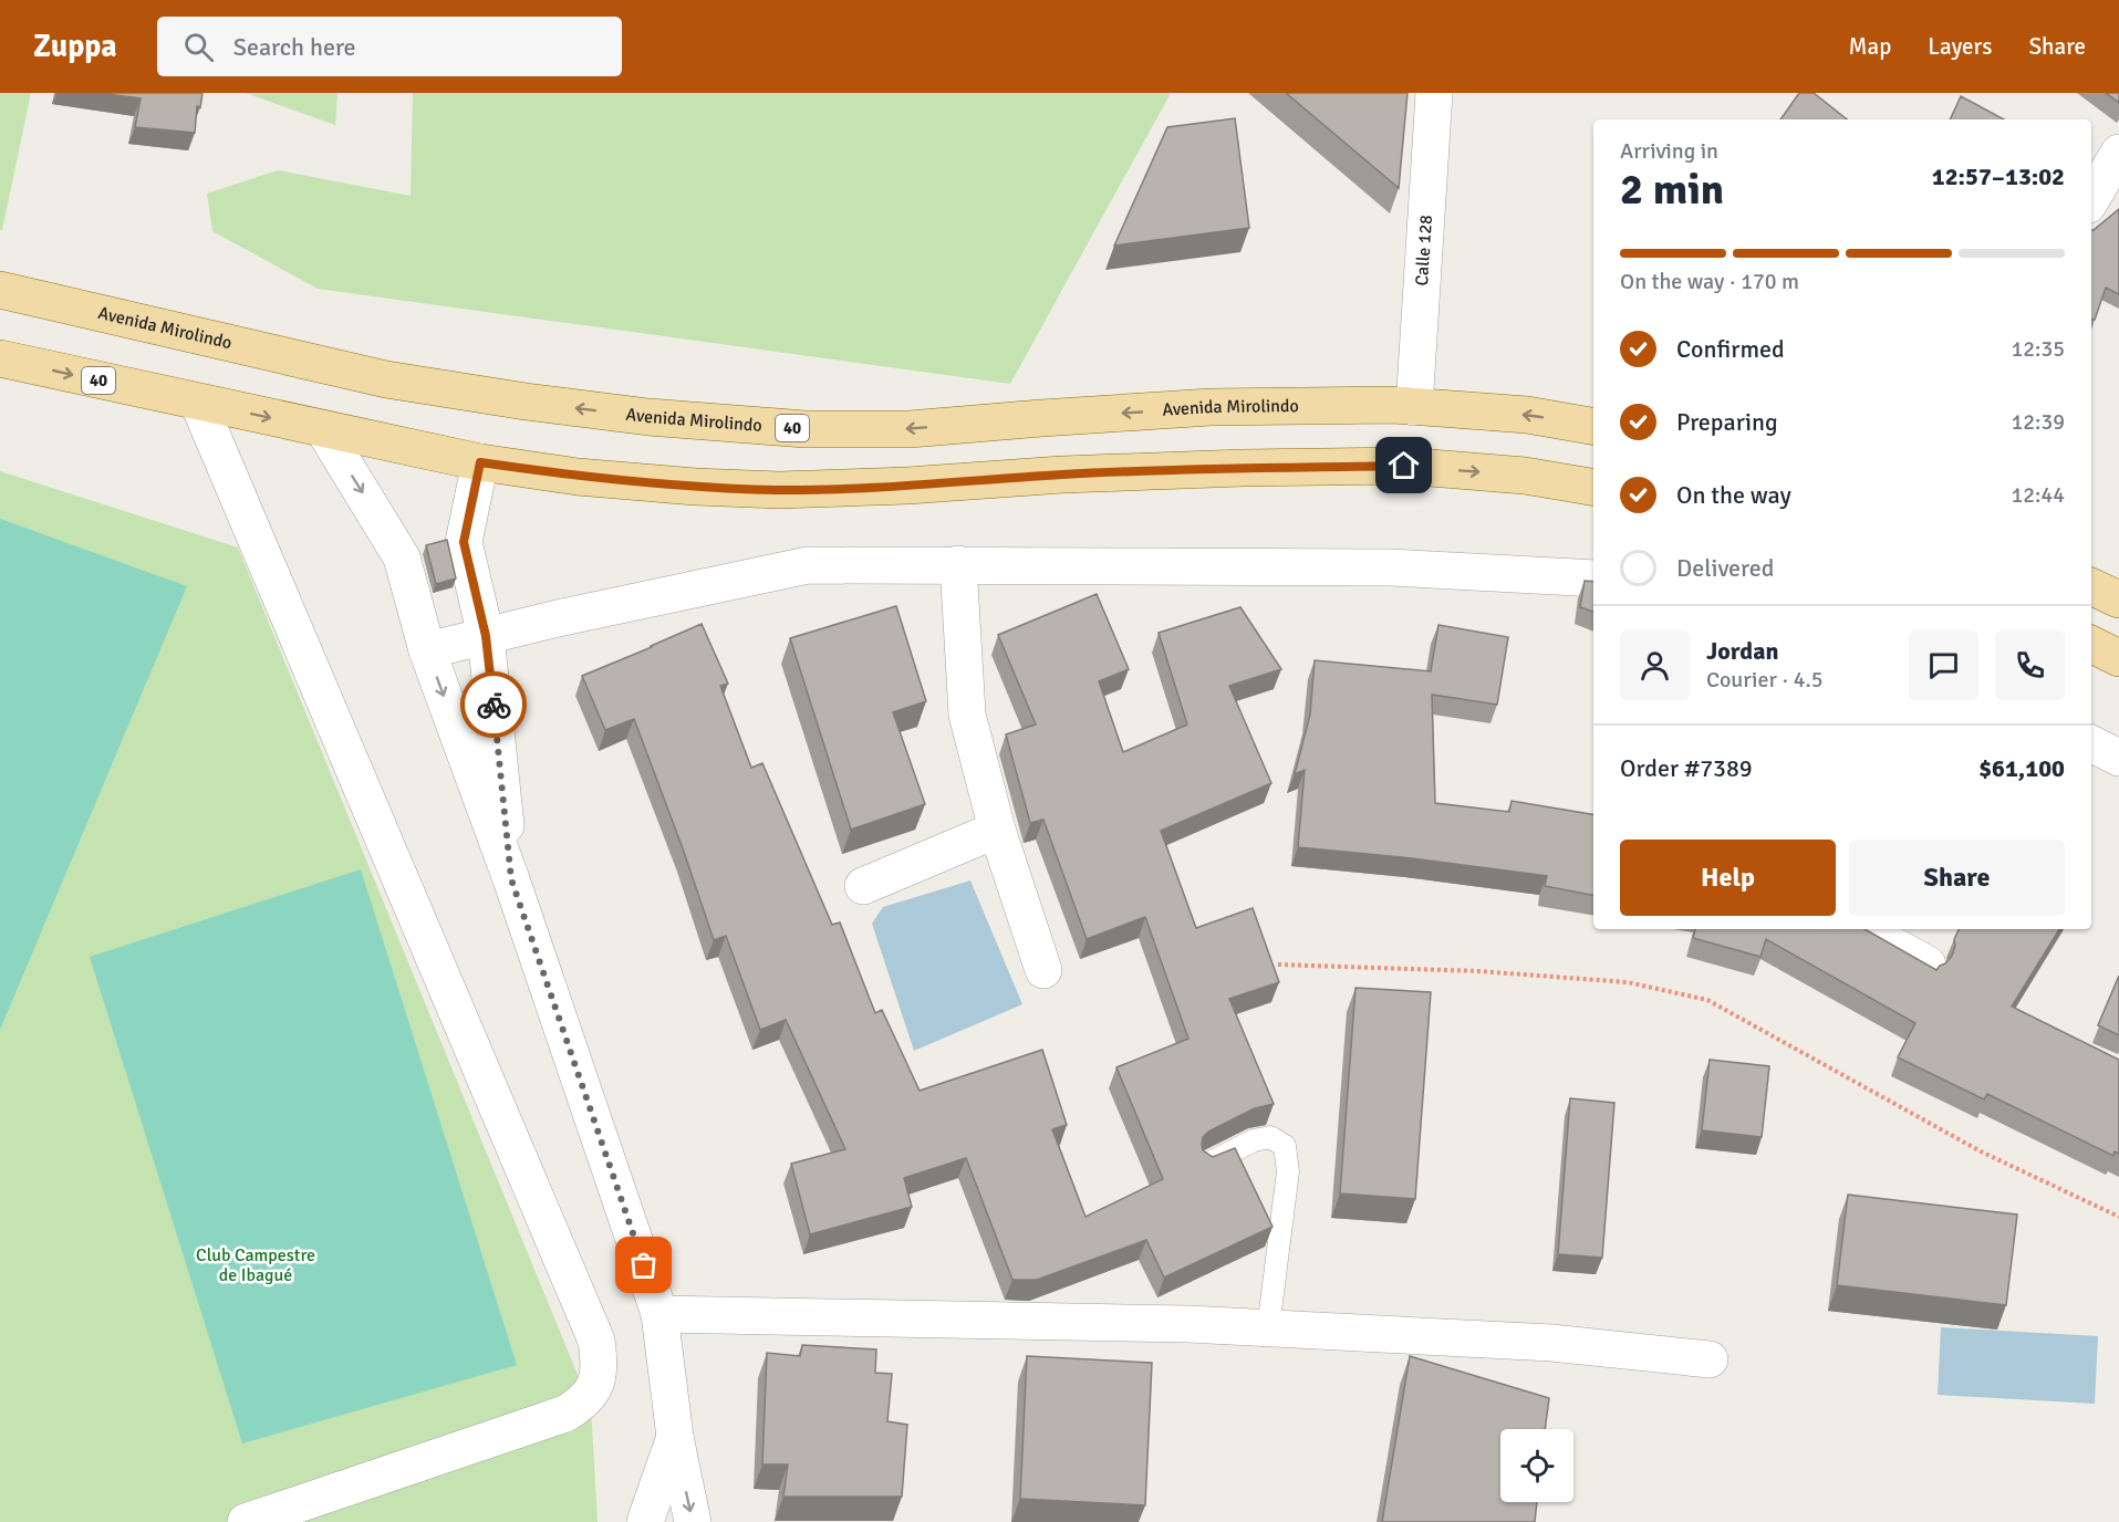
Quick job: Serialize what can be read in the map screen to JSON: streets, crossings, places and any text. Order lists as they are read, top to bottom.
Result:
{
  "streets": {
    "main road": ["Avenida Mirolindo", "40"],
    "street": ["Calle 128"]
  },
  "crossings": [
    ["Calle 128", "Avenida Mirolindo"]
  ],
  "parks": ["Club Campestre de Ibagué"],
  "page": {
    "header": "Zuppa",
    "search": "Search here",
    "nav": ["Map", "Layers", "Share"],
    "heading": ["2 min", "Arriving in", "12:57–13:02"],
    "panel": [
      "Jordan",
      "Courier · 4.5",
      "Order #7389",
      "$61,100"
    ],
    "bar": "On the way · 170 m",
    "list": [
      ["Confirmed", "12:35"],
      ["Preparing", "12:39"],
      ["On the way", "12:44"],
      "Delivered"
    ],
    "buttons": ["Help", "Share"]
  }
}
